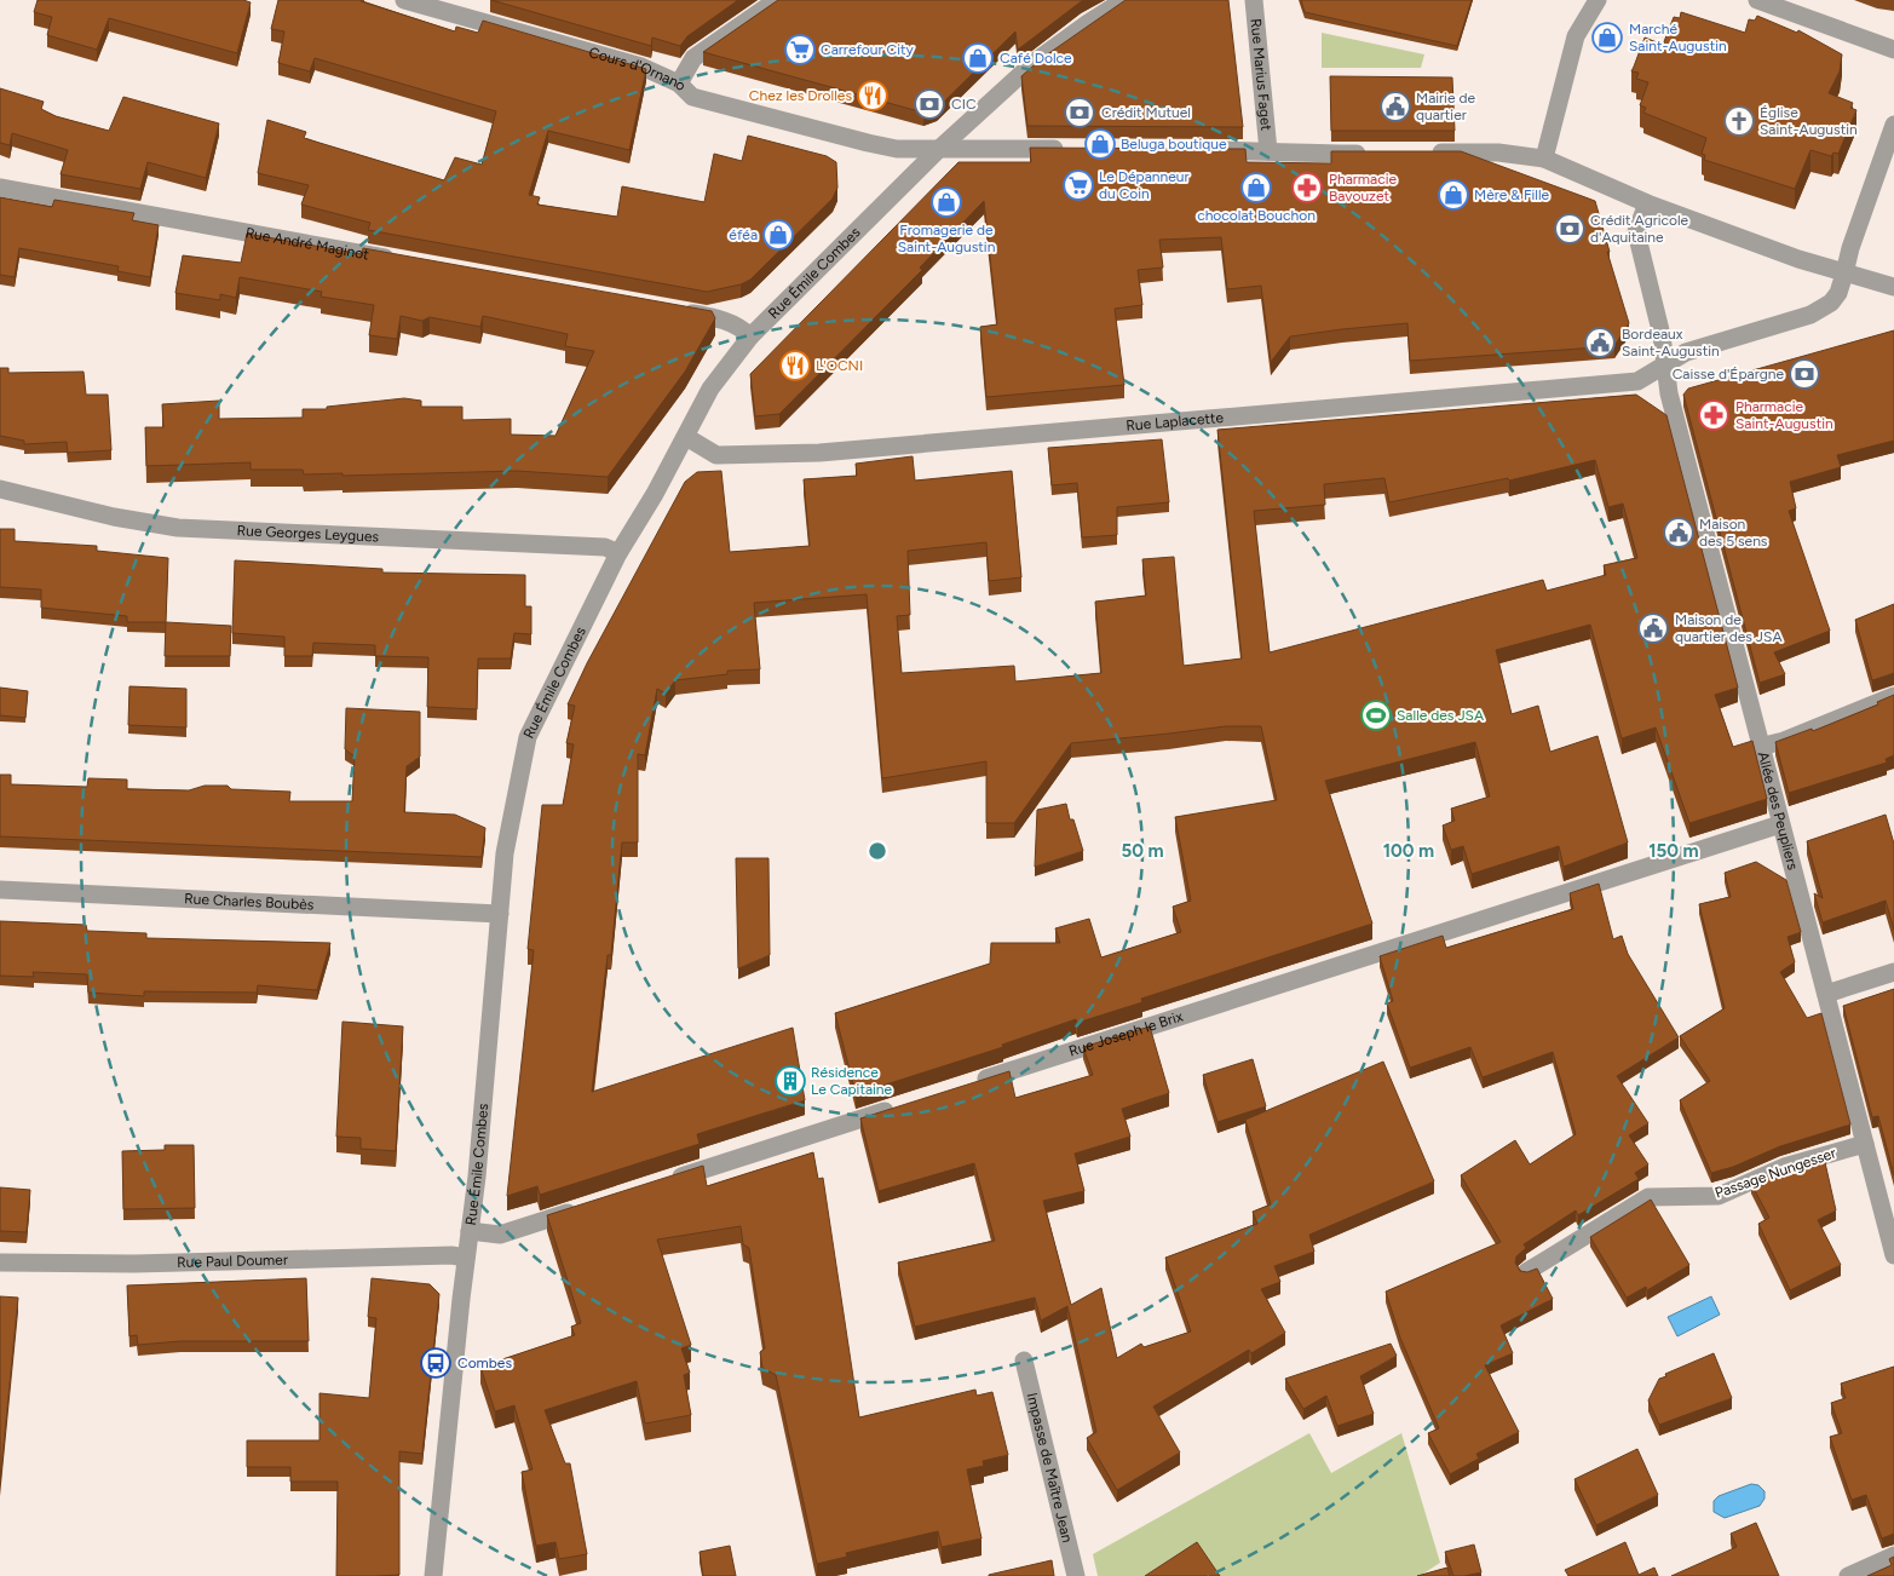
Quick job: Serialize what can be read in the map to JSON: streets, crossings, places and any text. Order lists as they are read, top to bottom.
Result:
{
  "streets": {
    "street": [
      "Cours d'Ornano",
      "Rue Marius Faget",
      "Rue André Maginot",
      "Rue Émile Combes",
      "Rue Laplacette",
      "Rue Georges Leygues",
      "Allée des Peupliers",
      "Rue Charles Boubès",
      "Rue Joseph le Brix",
      "Passage Nungesser",
      "Rue Paul Doumer",
      "Impasse de Maître Jean"
    ]
  },
  "crossings": [
    ["Cours d'Ornano", "Rue Émile Combes"],
    ["Rue Émile Combes", "Rue Laplacette"],
    ["Rue Émile Combes", "Rue Georges Leygues"],
    ["Rue Émile Combes", "Rue Charles Boubès"],
    ["Rue Émile Combes", "Rue Paul Doumer"],
    ["Rue Laplacette", "Allée des Peupliers"],
    ["Allée des Peupliers", "Rue Joseph le Brix"],
    ["Allée des Peupliers", "Passage Nungesser"]
  ],
  "places": {
    "shop": [
      "Marché Saint-Augustin",
      "Café Dolce",
      "Beluga boutique",
      "chocolat Bouchon",
      "Mère & Fille",
      "Fromagerie de Saint-Augustin",
      "éféa"
    ],
    "supermarket": ["Carrefour City", "Le Dépanneur du Coin"],
    "restaurant": ["Chez les Drolles", "L'OCNI"],
    "bank": [
      "CIC",
      "Crédit Mutuel",
      "Crédit Agricole d'Aquitaine",
      "Caisse d'Épargne"
    ],
    "public building": [
      "Mairie de quartier",
      "Bordeaux Saint-Augustin",
      "Maison des 5 sens",
      "Maison de quartier des JSA"
    ],
    "church": ["Église Saint-Augustin"],
    "pharmacy": ["Pharmacie Bavouzet", "Pharmacie Saint-Augustin"],
    "sports": ["Salle des JSA"],
    "building": ["Résidence Le Capitaine"],
    "bus stop": ["Combes"]
  },
  "rings": ["50 m", "100 m", "150 m"]
}
